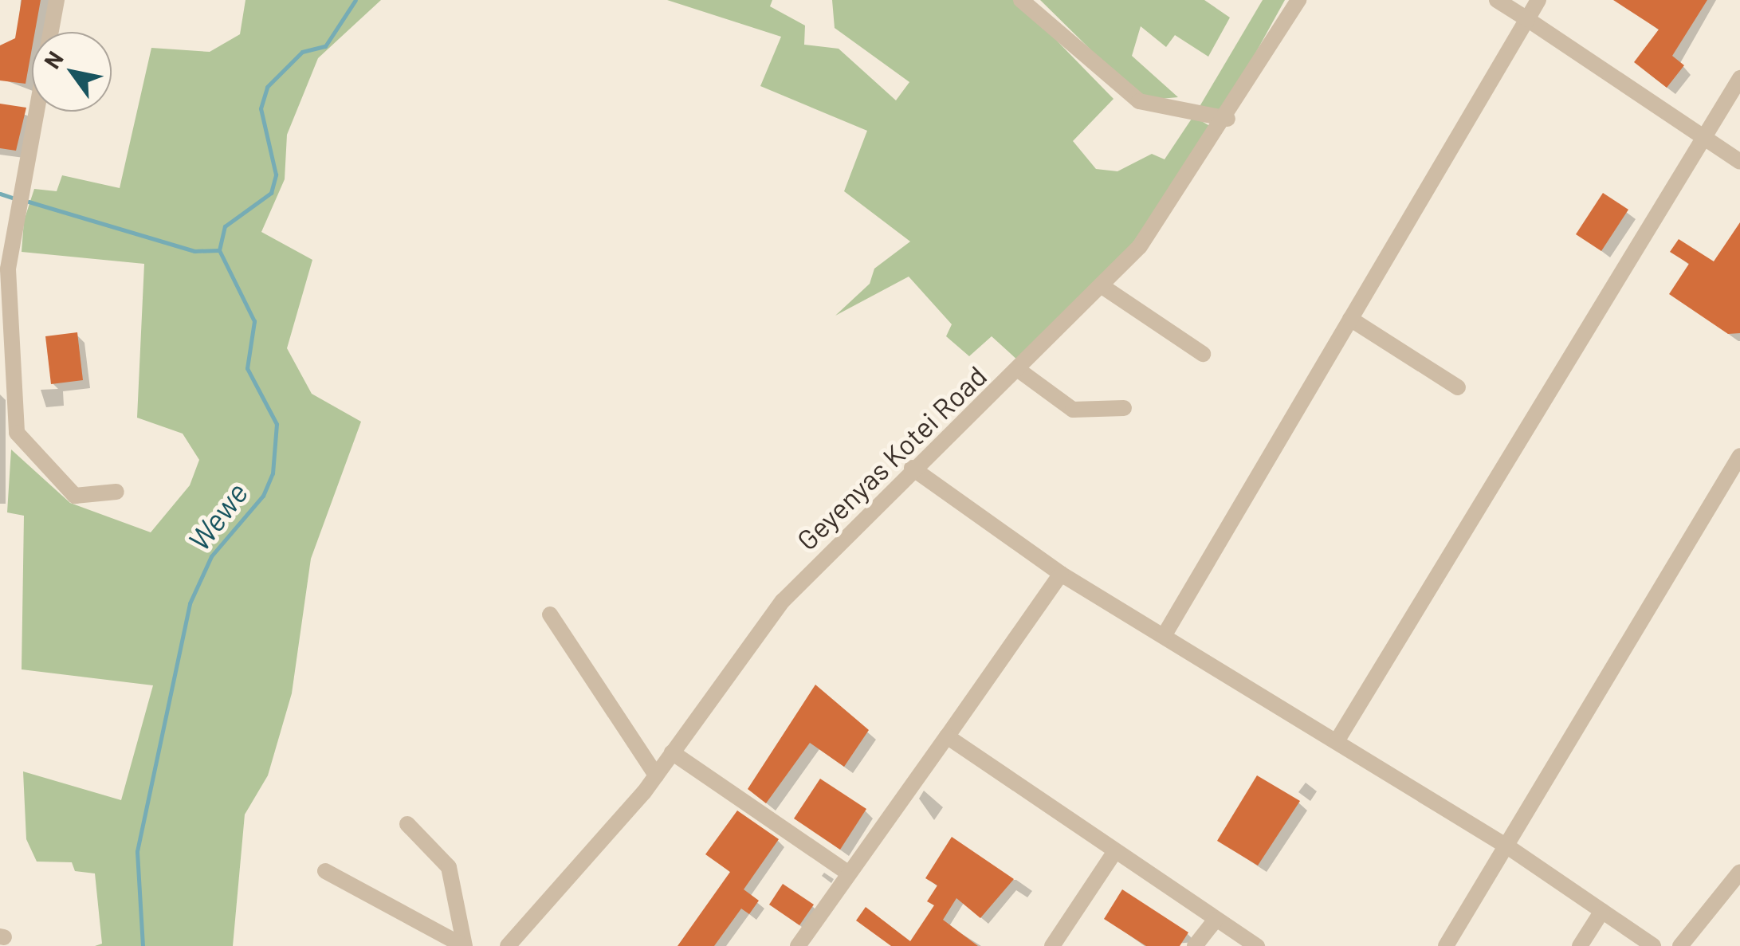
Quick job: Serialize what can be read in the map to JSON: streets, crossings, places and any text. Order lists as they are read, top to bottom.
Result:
{
  "streets": {
    "street": ["Geyenyas Kotei Road"]
  },
  "water": ["Wewe"],
  "north": "top left"
}
